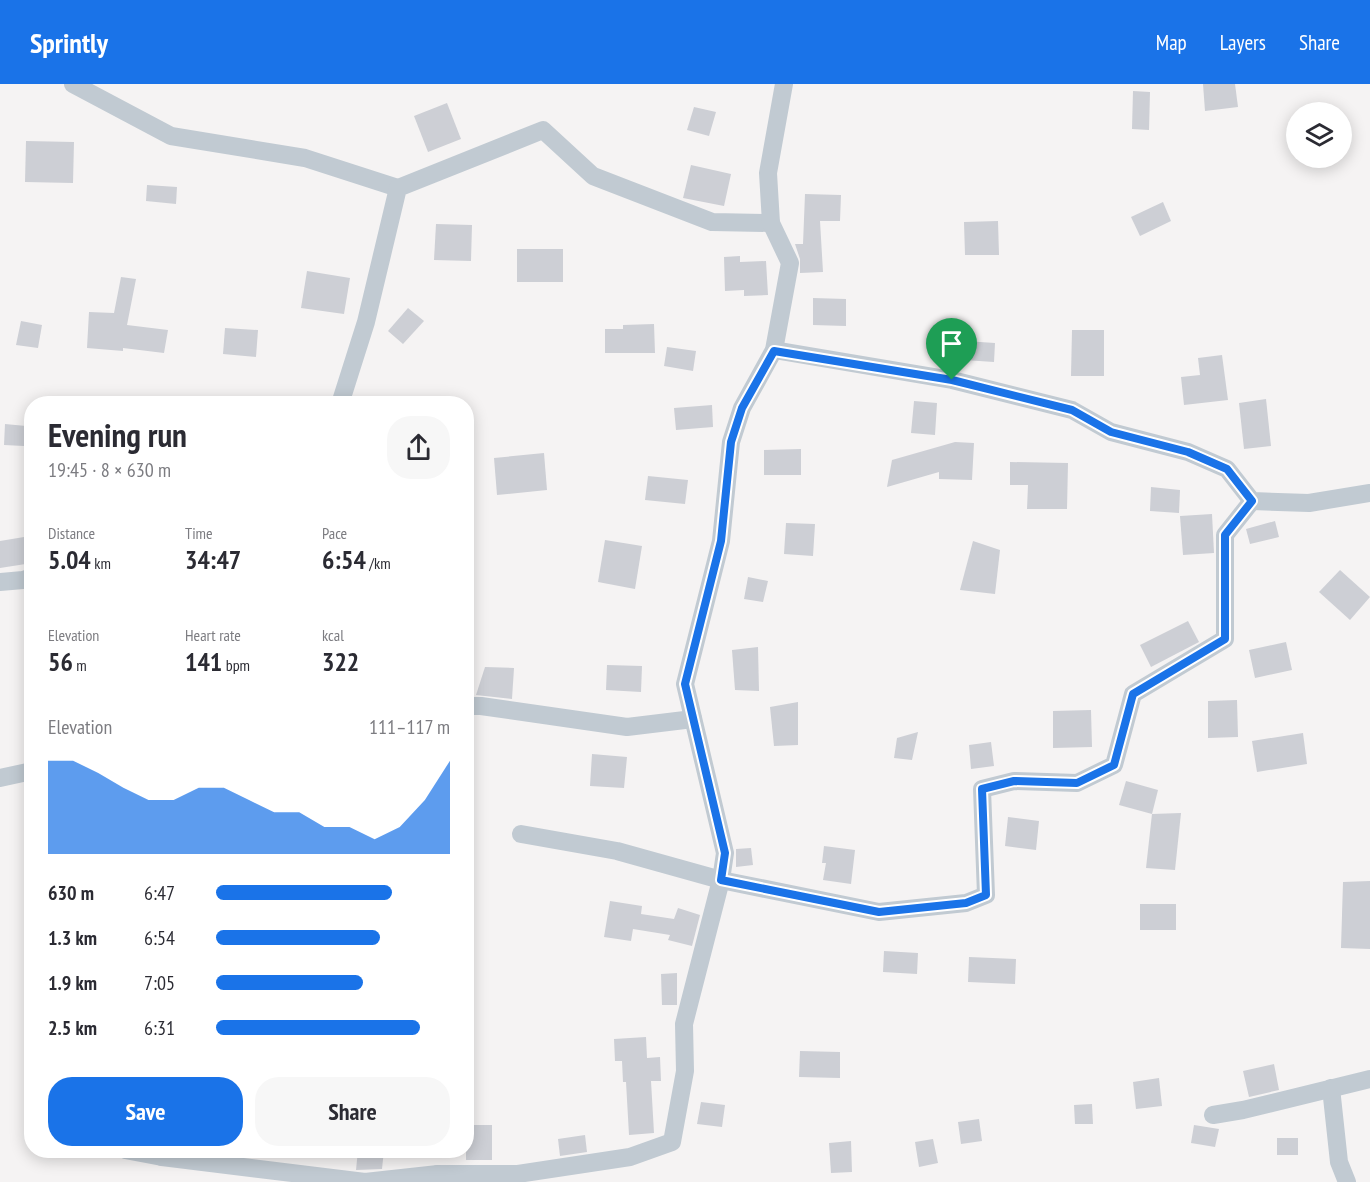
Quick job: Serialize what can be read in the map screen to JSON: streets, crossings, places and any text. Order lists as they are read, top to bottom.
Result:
{
  "page": {
    "header": "Sprintly",
    "nav": ["Map", "Layers", "Share"],
    "heading": ["Evening run", "19:45 · 8 × 630 m"],
    "stats": [
      ["Distance", "5.04 km"],
      ["Time", "34:47"],
      ["Pace", "6:54 /km"],
      ["Elevation", "56 m"],
      ["Heart rate", "141 bpm"],
      ["kcal", "322"]
    ],
    "chart": ["Elevation", "111–117 m"],
    "list": [
      {
        "name": "630 m",
        "note": "6:47"
      },
      {
        "name": "1.3 km",
        "note": "6:54"
      },
      {
        "name": "1.9 km",
        "note": "7:05"
      },
      {
        "name": "2.5 km",
        "note": "6:31"
      }
    ],
    "buttons": ["Save", "Share"]
  }
}
